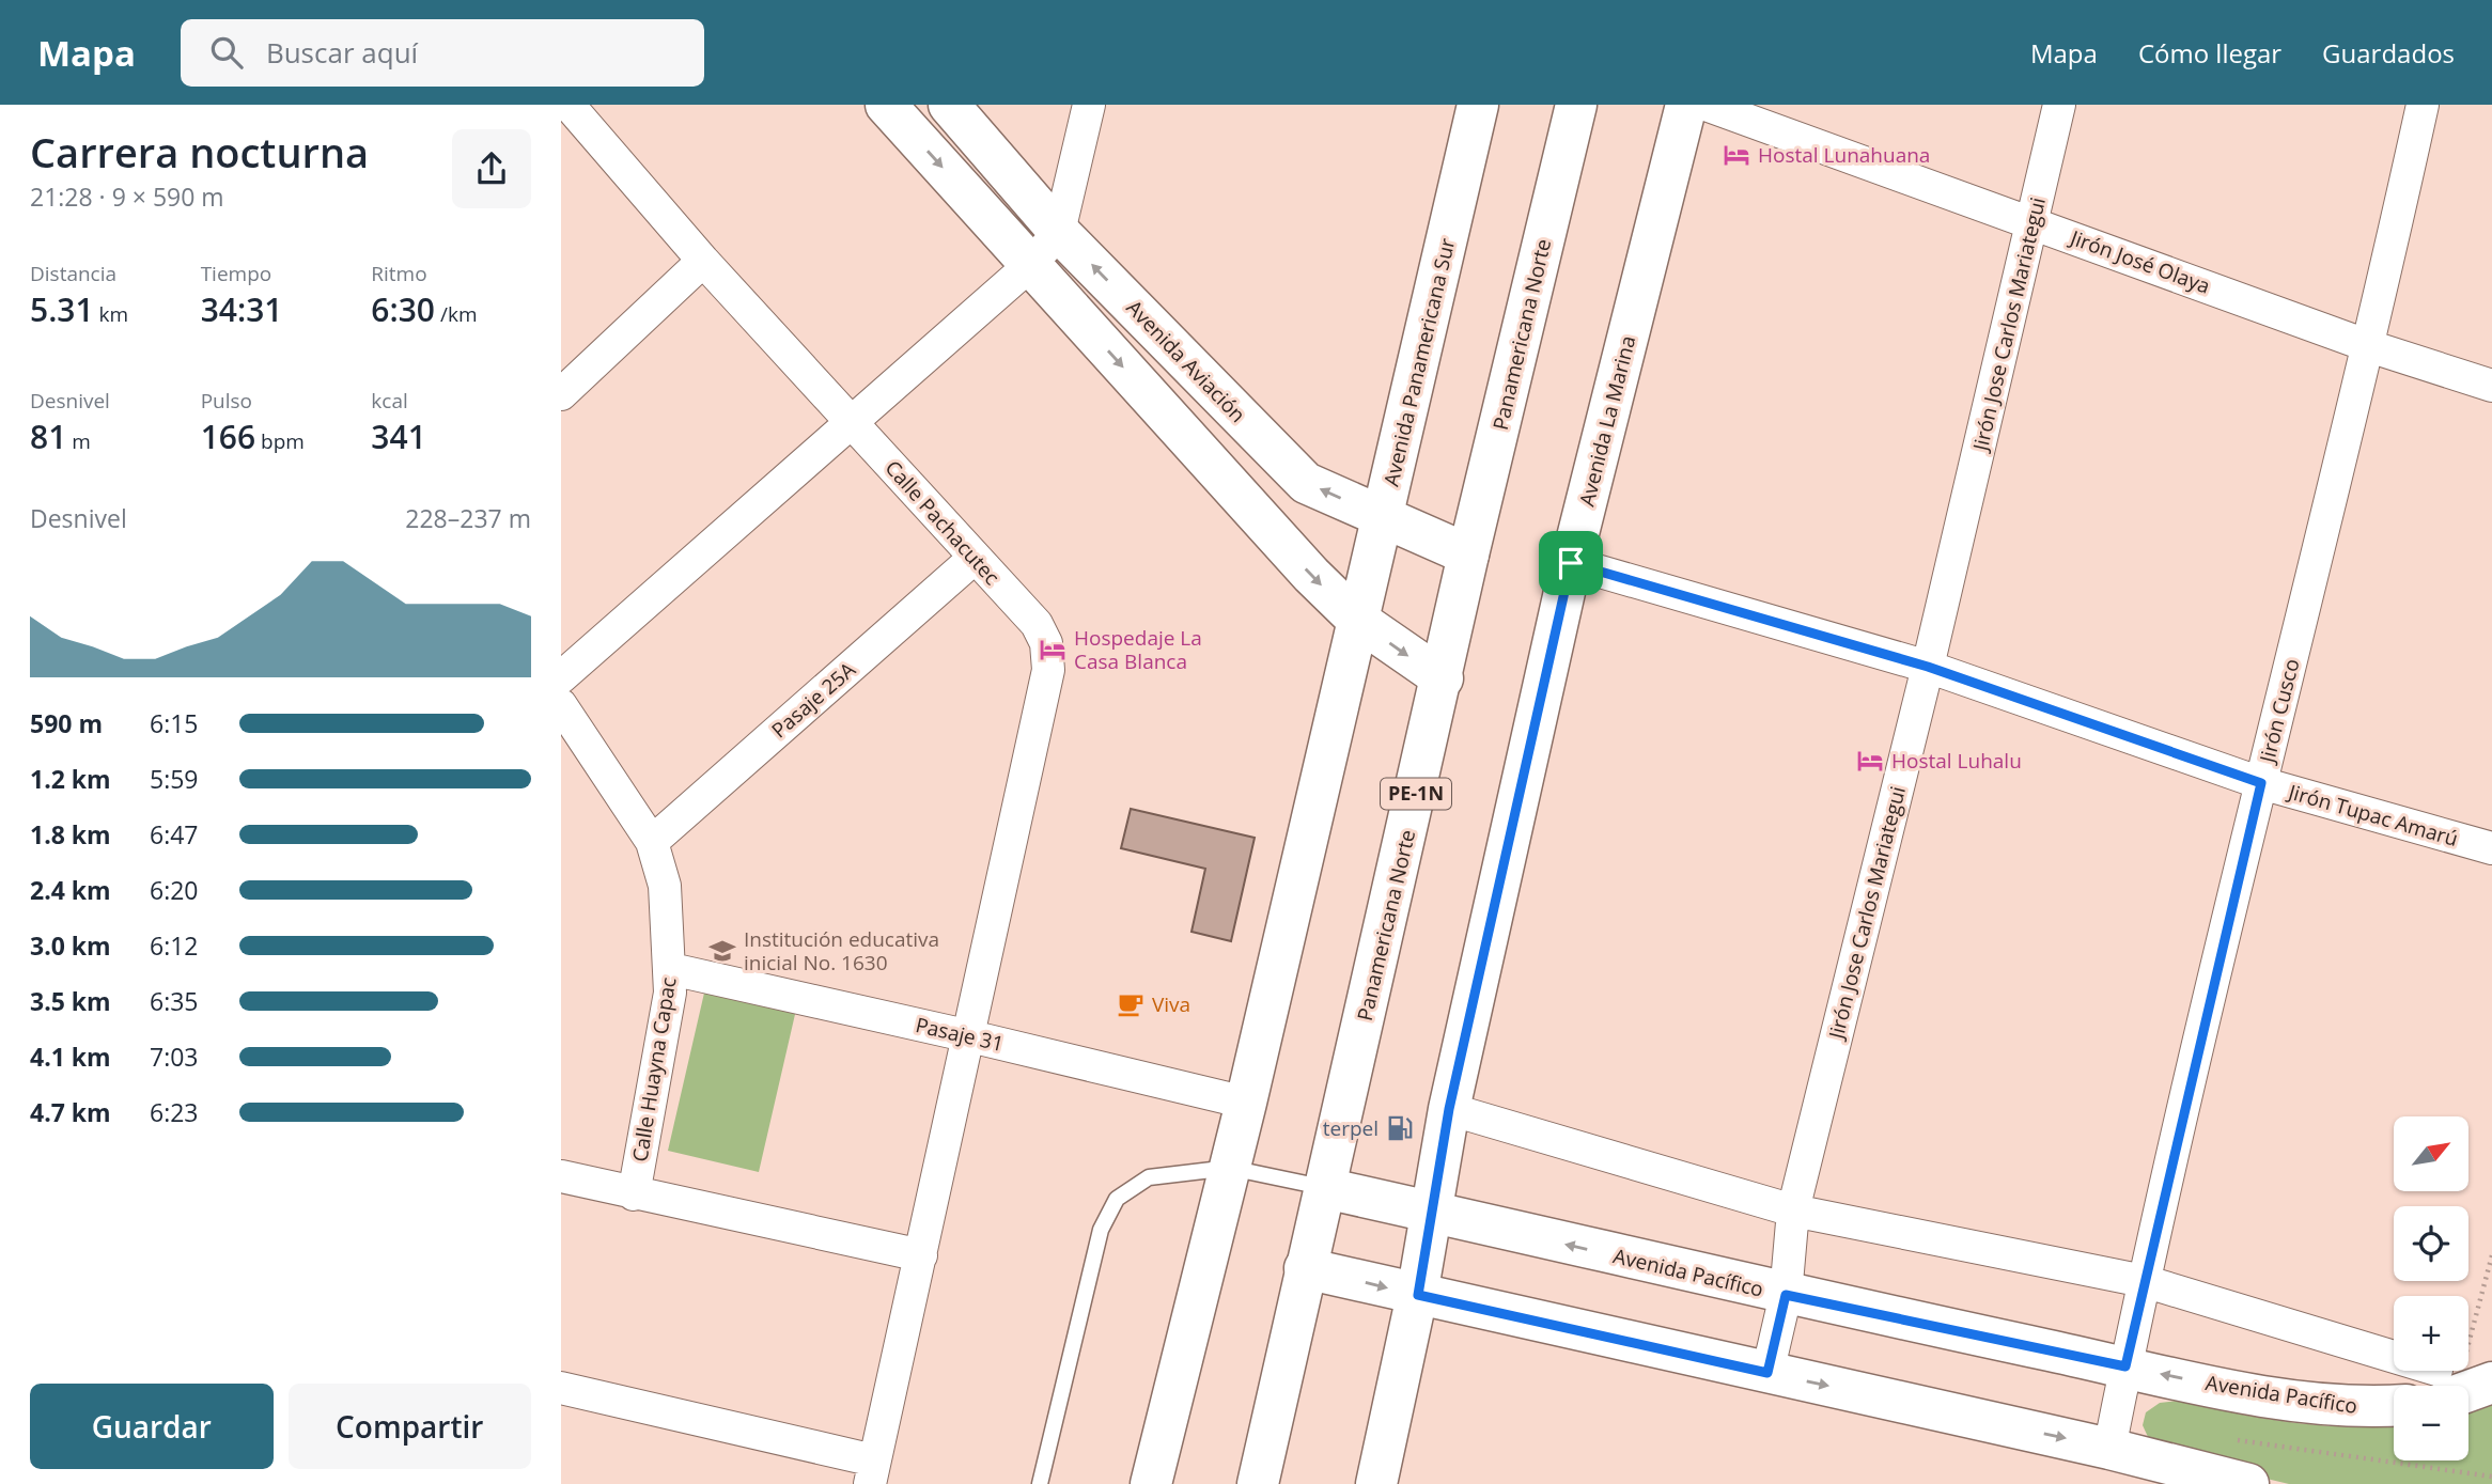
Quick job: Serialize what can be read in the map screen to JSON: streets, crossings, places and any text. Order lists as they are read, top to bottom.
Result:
{
  "streets": {
    "main road": [
      "Panamericana Norte",
      "Avenida Aviación",
      "Avenida Panamericana Sur",
      "Avenida La Marina",
      "PE-1N",
      "Avenida Pacífico"
    ],
    "street": [
      "Jirón José Olaya",
      "Jirón Jose Carlos Mariategui",
      "Calle Pachacutec",
      "Pasaje 25A",
      "Jirón Cusco",
      "Jirón Tupac Amarú",
      "Pasaje 31",
      "Calle Huayna Capac"
    ]
  },
  "crossings": [
    ["Jirón José Olaya", "Jirón Jose Carlos Mariategui"],
    ["Jirón José Olaya", "Jirón Cusco"],
    ["Jirón Jose Carlos Mariategui", "Jirón Tupac Amarú"],
    ["Jirón Jose Carlos Mariategui", "Avenida Pacífico"],
    ["Panamericana Norte", "Avenida Aviación"],
    ["Panamericana Norte", "Avenida Pacífico"],
    ["Avenida Aviación", "Avenida Panamericana Sur"],
    ["Avenida Panamericana Sur", "Pasaje 31"],
    ["Avenida La Marina", "Jirón Tupac Amarú"],
    ["Avenida La Marina", "Avenida Pacífico"],
    ["Calle Pachacutec", "Pasaje 25A"],
    ["Calle Pachacutec", "Pasaje 31"],
    ["Pasaje 25A", "Calle Huayna Capac"],
    ["Jirón Cusco", "Jirón Tupac Amarú"],
    ["Jirón Cusco", "Avenida Pacífico"],
    ["Pasaje 31", "Calle Huayna Capac"]
  ],
  "places": {
    "hotel": ["Hostal Lunahuana", "Hospedaje La Casa Blanca", "Hostal Luhalu"],
    "school or university": ["Institución educativa inicial No. 1630"],
    "cafe": ["Viva"],
    "fuel station": ["terpel"]
  },
  "north": "top right",
  "page": {
    "header": "Mapa",
    "search": "Buscar aquí",
    "nav": ["Mapa", "Cómo llegar", "Guardados"],
    "heading": ["Carrera nocturna", "21:28 · 9 × 590 m"],
    "stats": [
      ["Distancia", "5.31 km"],
      ["Tiempo", "34:31"],
      ["Ritmo", "6:30 /km"],
      ["Desnivel", "81 m"],
      ["Pulso", "166 bpm"],
      ["kcal", "341"]
    ],
    "chart": ["Desnivel", "228–237 m"],
    "list": [
      {
        "name": "590 m",
        "note": "6:15"
      },
      {
        "name": "1.2 km",
        "note": "5:59"
      },
      {
        "name": "1.8 km",
        "note": "6:47"
      },
      {
        "name": "2.4 km",
        "note": "6:20"
      },
      {
        "name": "3.0 km",
        "note": "6:12"
      },
      {
        "name": "3.5 km",
        "note": "6:35"
      },
      {
        "name": "4.1 km",
        "note": "7:03"
      },
      {
        "name": "4.7 km",
        "note": "6:23"
      }
    ],
    "map_buttons": ["+", "−"],
    "buttons": ["Guardar", "Compartir"]
  }
}
